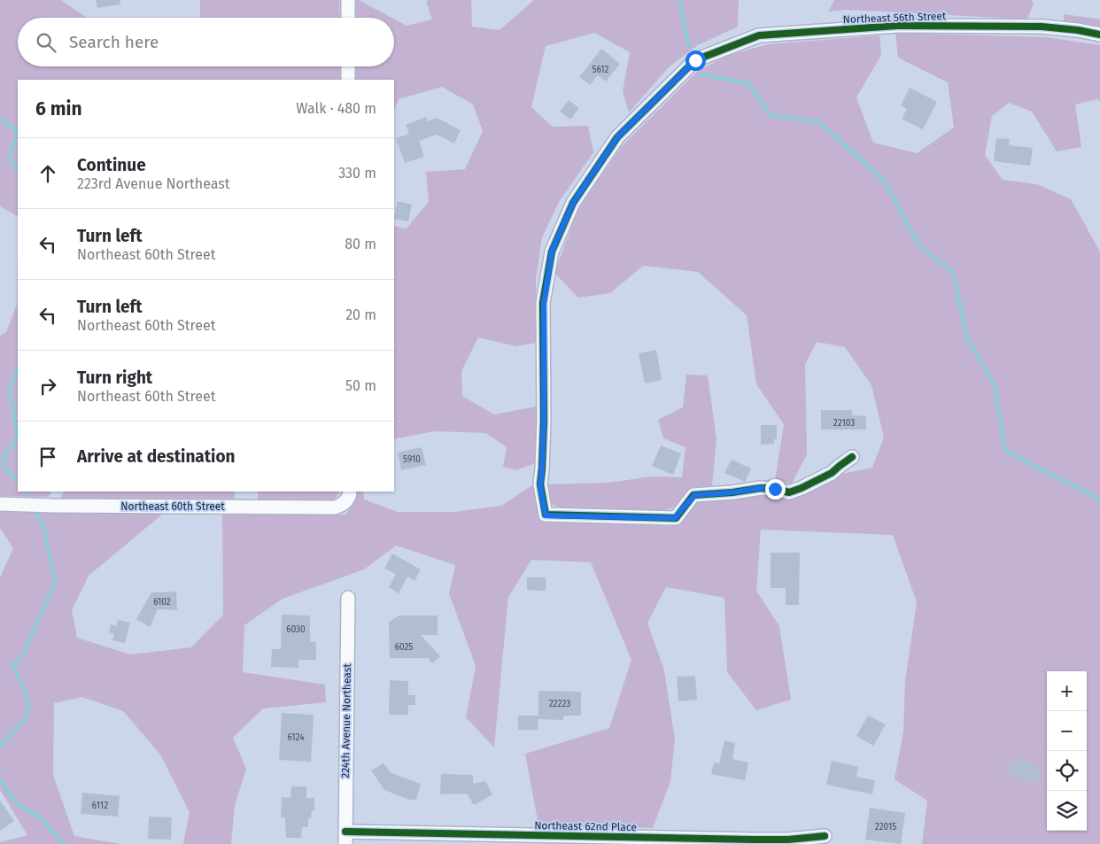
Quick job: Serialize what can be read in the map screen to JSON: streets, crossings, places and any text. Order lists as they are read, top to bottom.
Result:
{
  "streets": {
    "street": [
      "Northeast 56th Street",
      "Northeast 60th Street",
      "224th Avenue Northeast",
      "Northeast 62nd Place"
    ]
  },
  "crossings": [
    ["224th Avenue Northeast", "Northeast 62nd Place"]
  ],
  "house_numbers": [
    "5612",
    "22103",
    "5910",
    "6102",
    "6030",
    "6025",
    "22223",
    "6124",
    "6112",
    "22015"
  ],
  "page": {
    "search": "Search here",
    "heading": ["6 min", "Walk · 480 m"],
    "list": [
      ["Continue", "223rd Avenue Northeast", "330 m"],
      ["Turn left", "Northeast 60th Street", "80 m"],
      ["Turn left", "Northeast 60th Street", "20 m"],
      ["Turn right", "Northeast 60th Street", "50 m"],
      "Arrive at destination"
    ],
    "map_buttons": ["+", "−"]
  }
}
